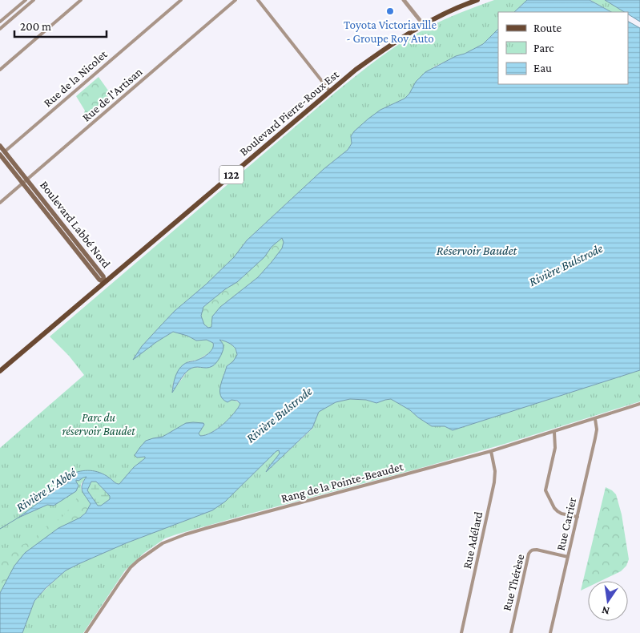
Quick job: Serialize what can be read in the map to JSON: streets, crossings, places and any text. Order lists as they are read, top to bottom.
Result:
{
  "streets": {
    "main road": ["Boulevard Pierre-Roux Est", "122", "Boulevard Labbé Nord"],
    "street": [
      "Rue de la Nicolet",
      "Rue de l'Artisan",
      "Rang de la Pointe-Beaudet",
      "Rue Carrier",
      "Rue Adélard",
      "Rue Thérèse"
    ]
  },
  "crossings": [
    ["Rue de la Nicolet", "Boulevard Labbé Nord"],
    ["Rue de l'Artisan", "Boulevard Labbé Nord"],
    ["Boulevard Pierre-Roux Est", "Boulevard Labbé Nord"],
    ["Rang de la Pointe-Beaudet", "Rue Carrier"],
    ["Rang de la Pointe-Beaudet", "Rue Adélard"],
    ["Rue Carrier", "Rue Thérèse"]
  ],
  "water": ["Réservoir Baudet", "Rivière Bulstrode", "Rivière L'Abbé"],
  "parks": ["Parc du réservoir Baudet"],
  "places": ["Toyota Victoriaville - Groupe Roy Auto"],
  "legend": ["Route", "Parc", "Eau"],
  "scale_bar": "200 m",
  "north": "bottom"
}
